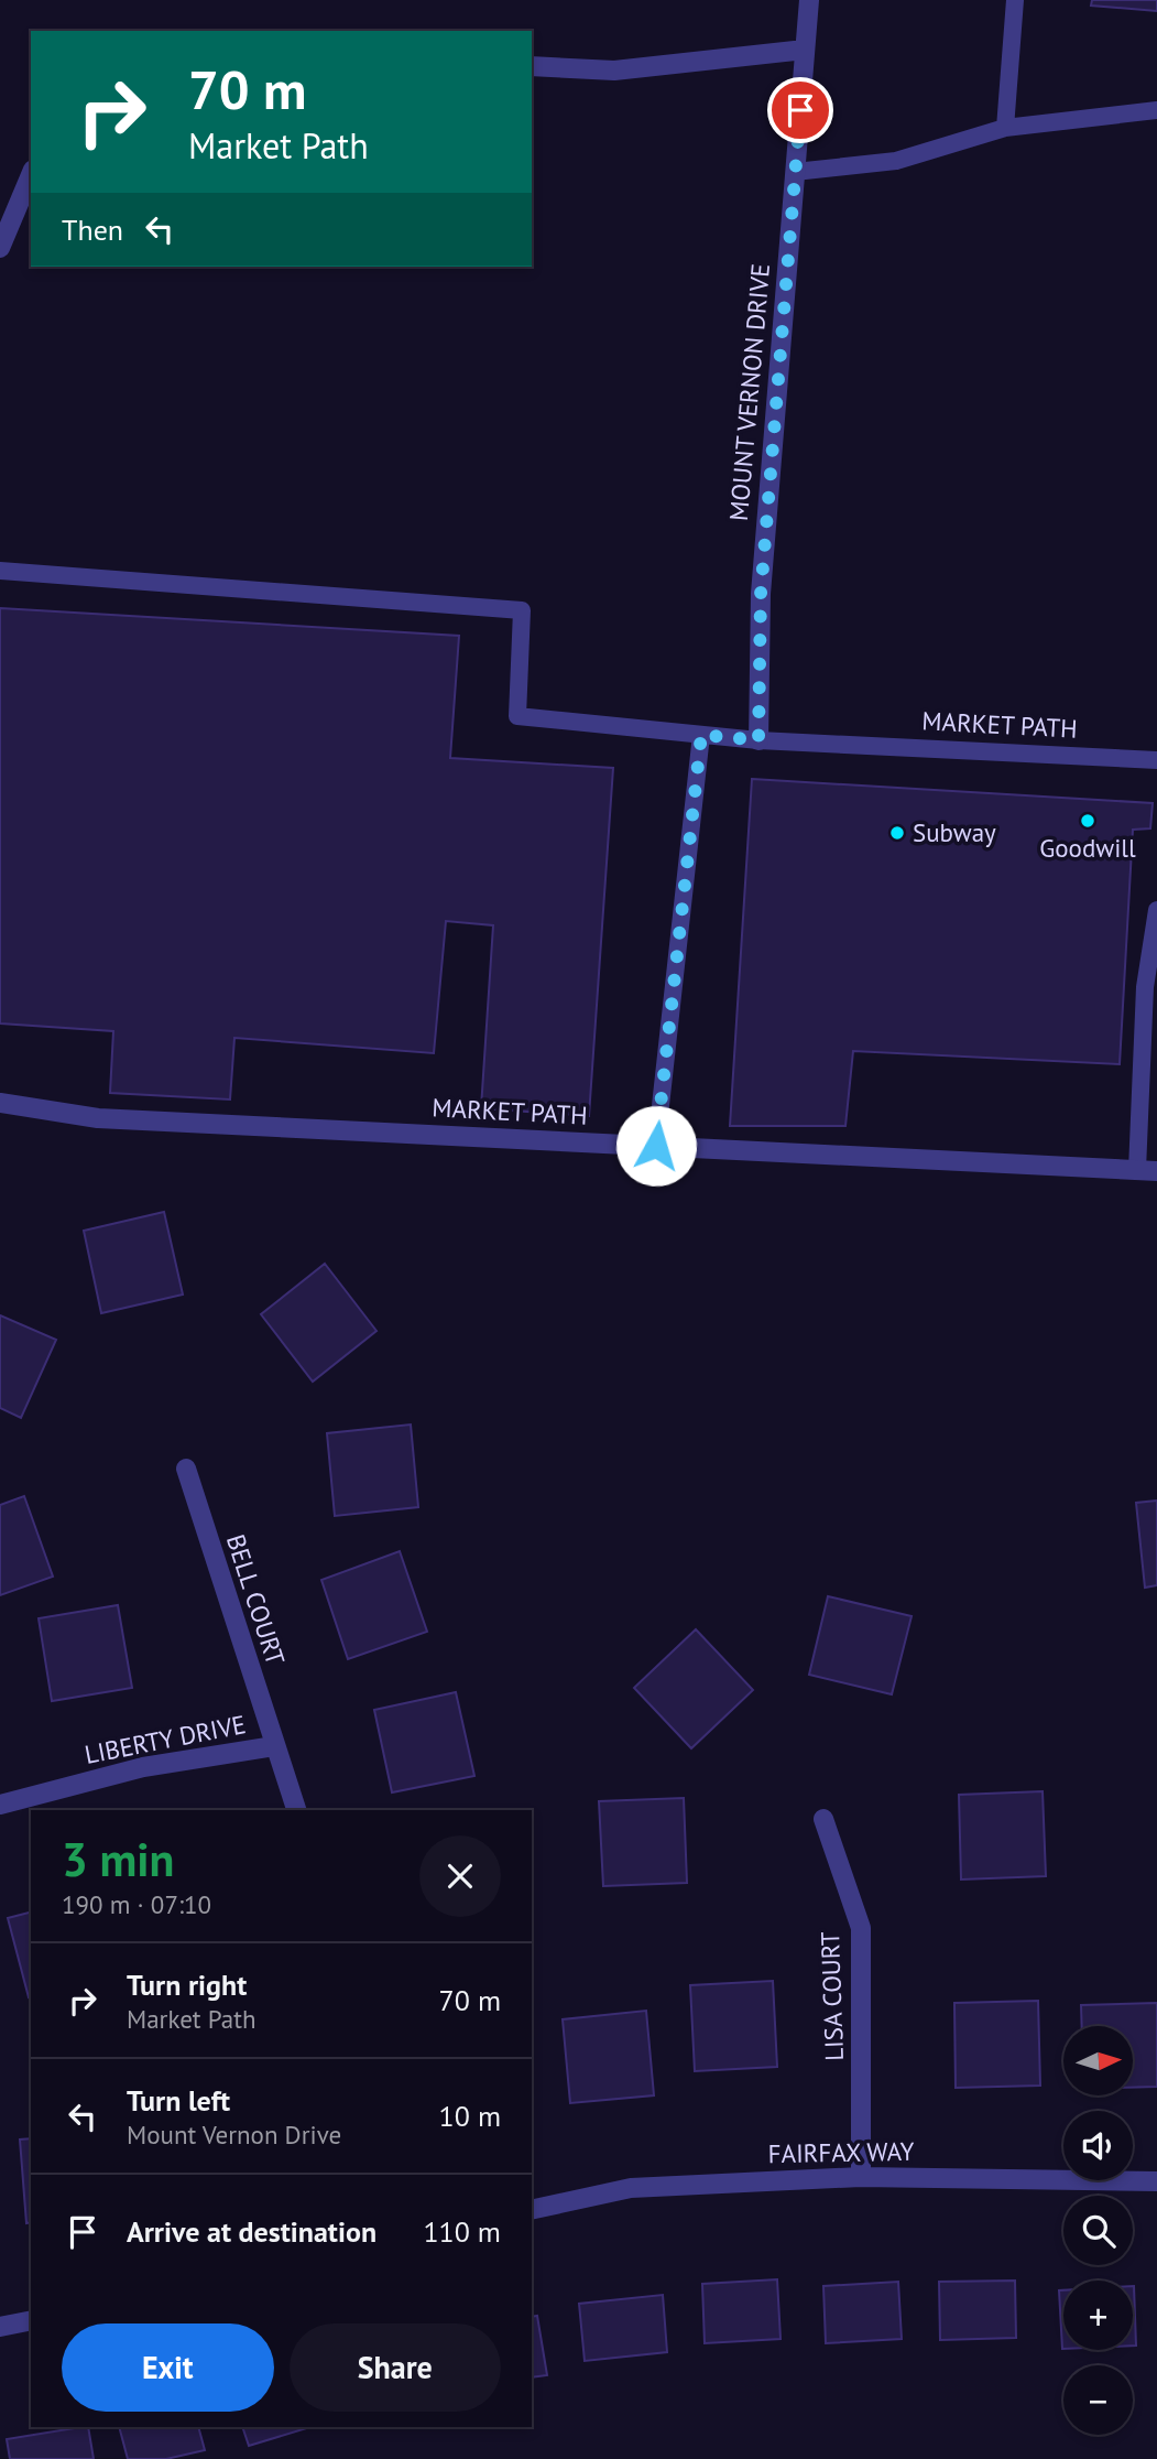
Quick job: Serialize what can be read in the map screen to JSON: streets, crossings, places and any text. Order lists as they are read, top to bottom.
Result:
{
  "streets": {
    "street": [
      "MOUNT VERNON DRIVE",
      "MARKET PATH",
      "BELL COURT",
      "LIBERTY DRIVE",
      "LISA COURT",
      "FAIRFAX WAY"
    ]
  },
  "crossings": [
    ["MOUNT VERNON DRIVE", "MARKET PATH"],
    ["BELL COURT", "LIBERTY DRIVE"],
    ["LISA COURT", "FAIRFAX WAY"]
  ],
  "places": ["Goodwill", "Subway"],
  "north": "right",
  "page": {
    "turn": ["70 m", "Market Path"],
    "then": "Then",
    "heading": ["3 min", "190 m · 07:10"],
    "list": [
      {
        "name": "Turn right",
        "note": "Market Path",
        "value": "70 m"
      },
      {
        "name": "Turn left",
        "note": "Mount Vernon Drive",
        "value": "10 m"
      },
      {
        "name": "Arrive at destination",
        "value": "110 m"
      }
    ],
    "map_buttons": ["+", "−"],
    "buttons": ["Exit", "Share"]
  }
}
